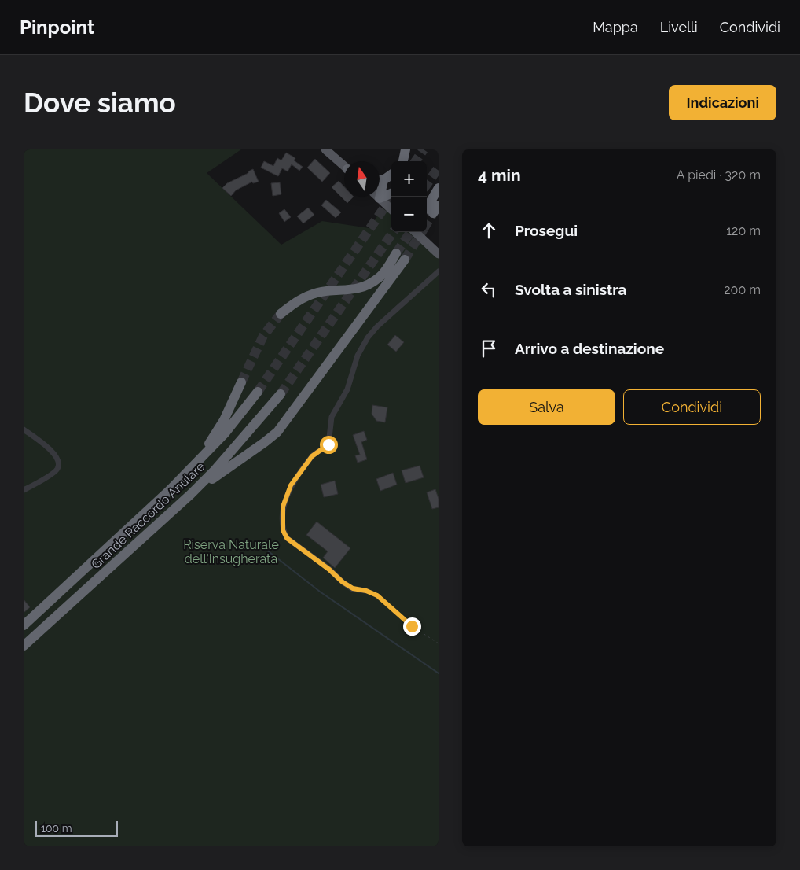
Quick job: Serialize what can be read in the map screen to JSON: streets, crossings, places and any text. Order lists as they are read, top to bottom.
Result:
{
  "streets": {
    "highway": ["Grande Raccordo Anulare"]
  },
  "parks": ["Riserva Naturale dell'Insugherata"],
  "scale_bar": "100 m",
  "north": "top",
  "page": {
    "header": "Pinpoint",
    "nav": ["Mappa", "Livelli", "Condividi"],
    "buttons": [
      "Indicazioni",
      ["Salva", "Condividi"]
    ],
    "title": "Dove siamo",
    "heading": ["4 min", "A piedi · 320 m"],
    "map_buttons": ["+", "−"],
    "list": [
      ["Prosegui", "120 m"],
      ["Svolta a sinistra", "200 m"],
      "Arrivo a destinazione"
    ],
    "scale": "100 m"
  }
}
